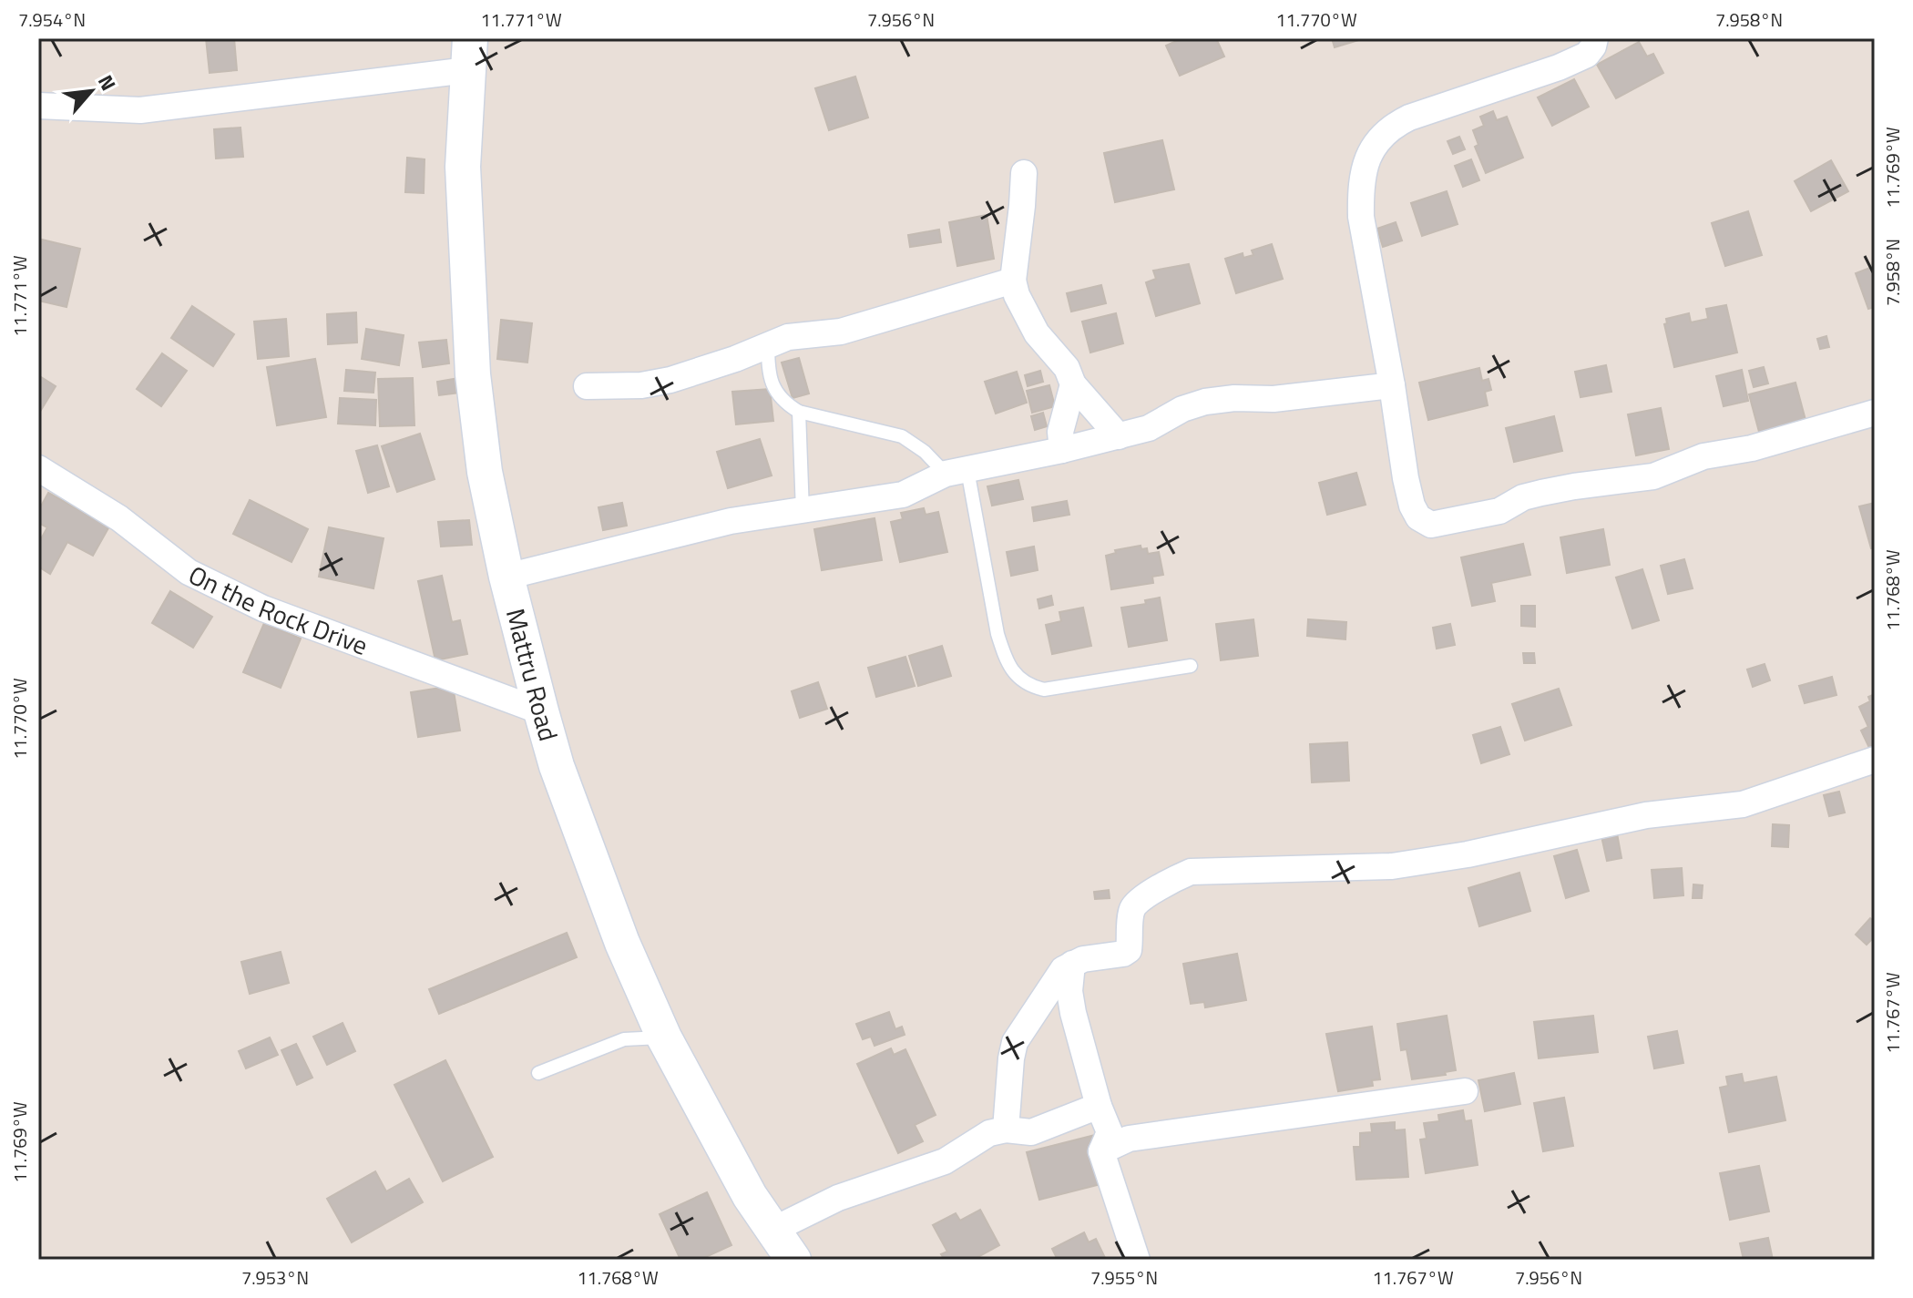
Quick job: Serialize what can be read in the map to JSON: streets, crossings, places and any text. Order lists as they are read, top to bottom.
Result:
{
  "streets": {
    "main road": ["Mattru Road"],
    "street": ["On the Rock Drive"]
  },
  "crossings": [
    ["On the Rock Drive", "Mattru Road"]
  ],
  "north": "top right",
  "coordinates": [
    "7.954°N",
    "11.771°W",
    "7.956°N",
    "11.770°W",
    "7.958°N",
    "11.769°W",
    "11.768°W",
    "11.767°W",
    "7.953°N",
    "7.955°N"
  ]
}
